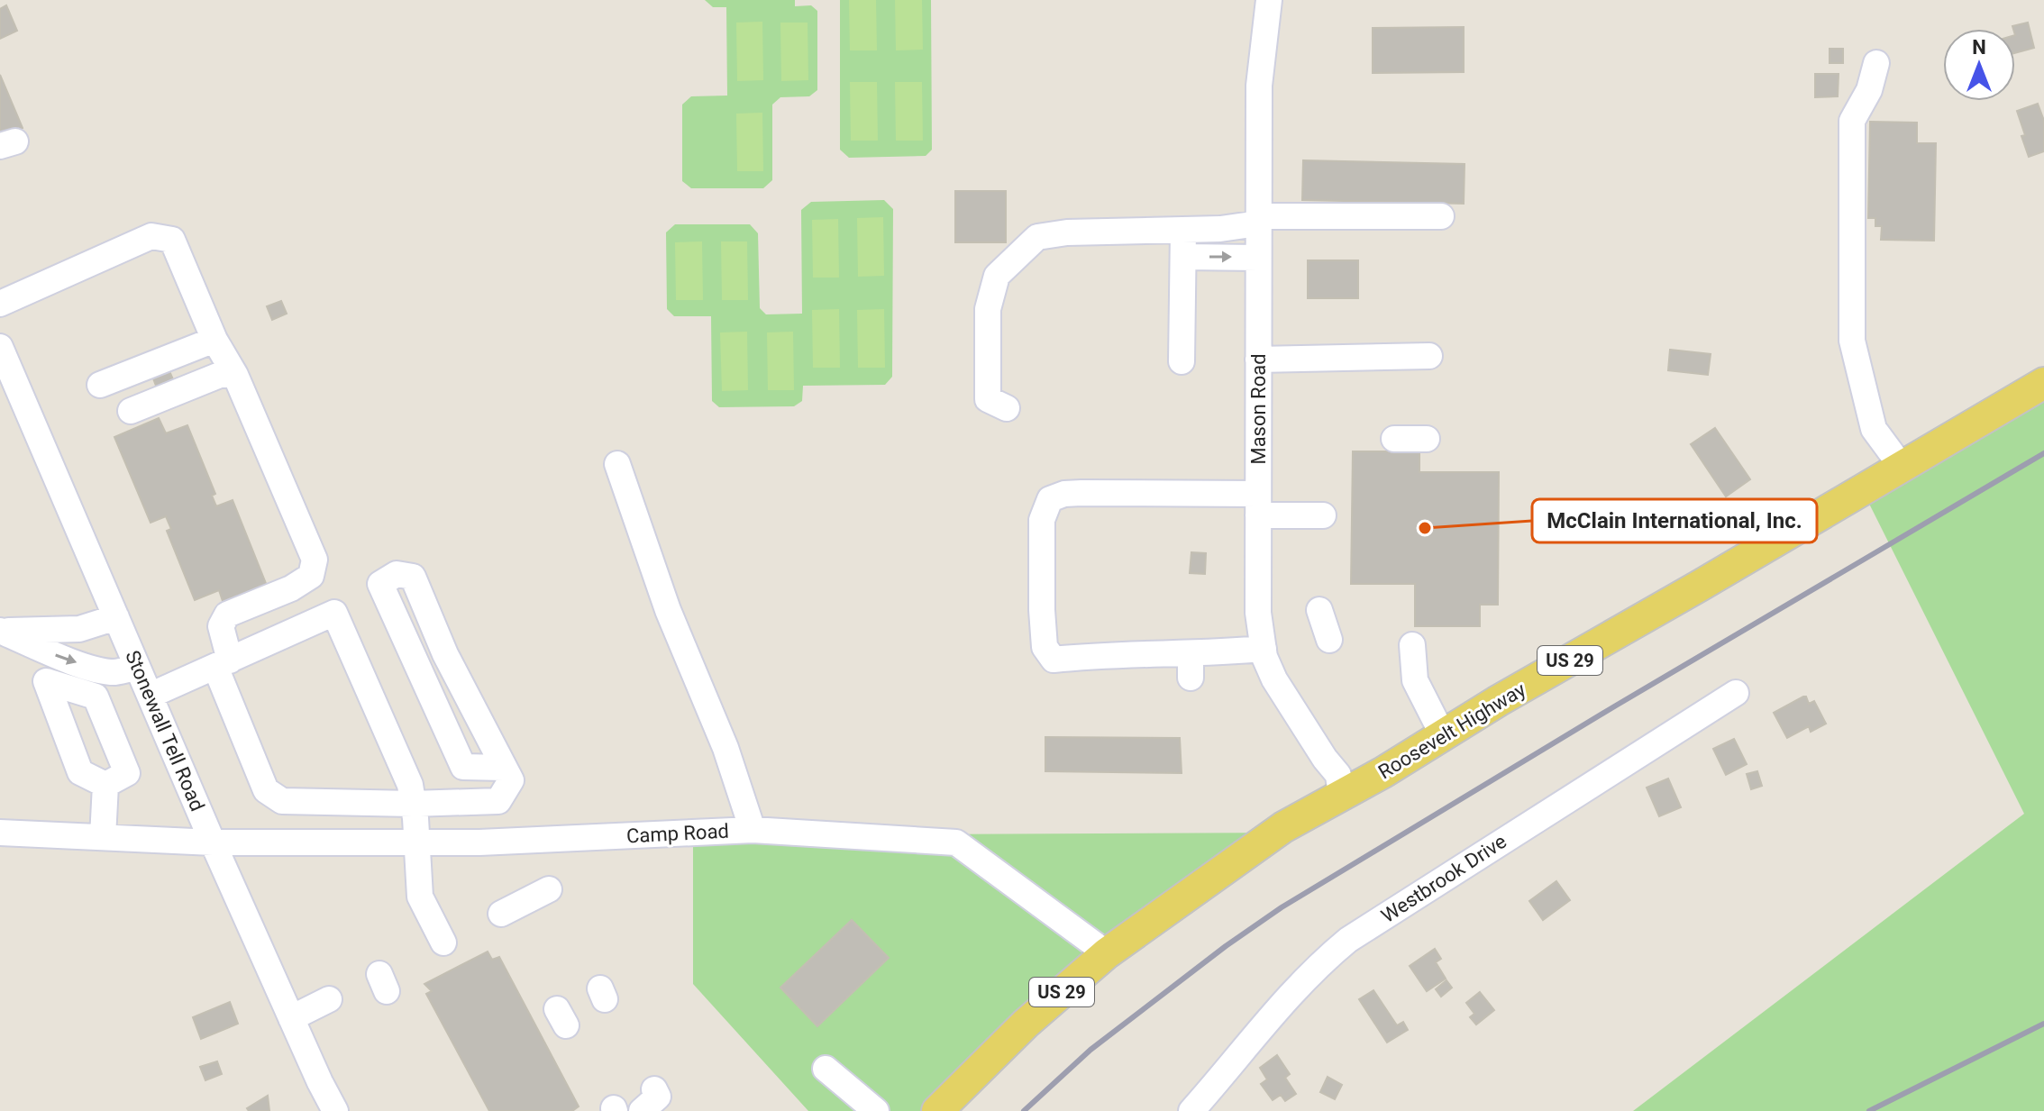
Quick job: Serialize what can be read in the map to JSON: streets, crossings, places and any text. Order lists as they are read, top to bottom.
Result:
{
  "streets": {
    "main road": ["US 29", "Roosevelt Highway"],
    "street": [
      "Mason Road",
      "Stonewall Tell Road",
      "Camp Road",
      "Westbrook Drive"
    ]
  },
  "crossings": [
    ["Mason Road", "Roosevelt Highway"],
    ["Stonewall Tell Road", "Camp Road"],
    ["Roosevelt Highway", "Camp Road"]
  ],
  "places": ["McClain International, Inc."],
  "north": "top"
}
